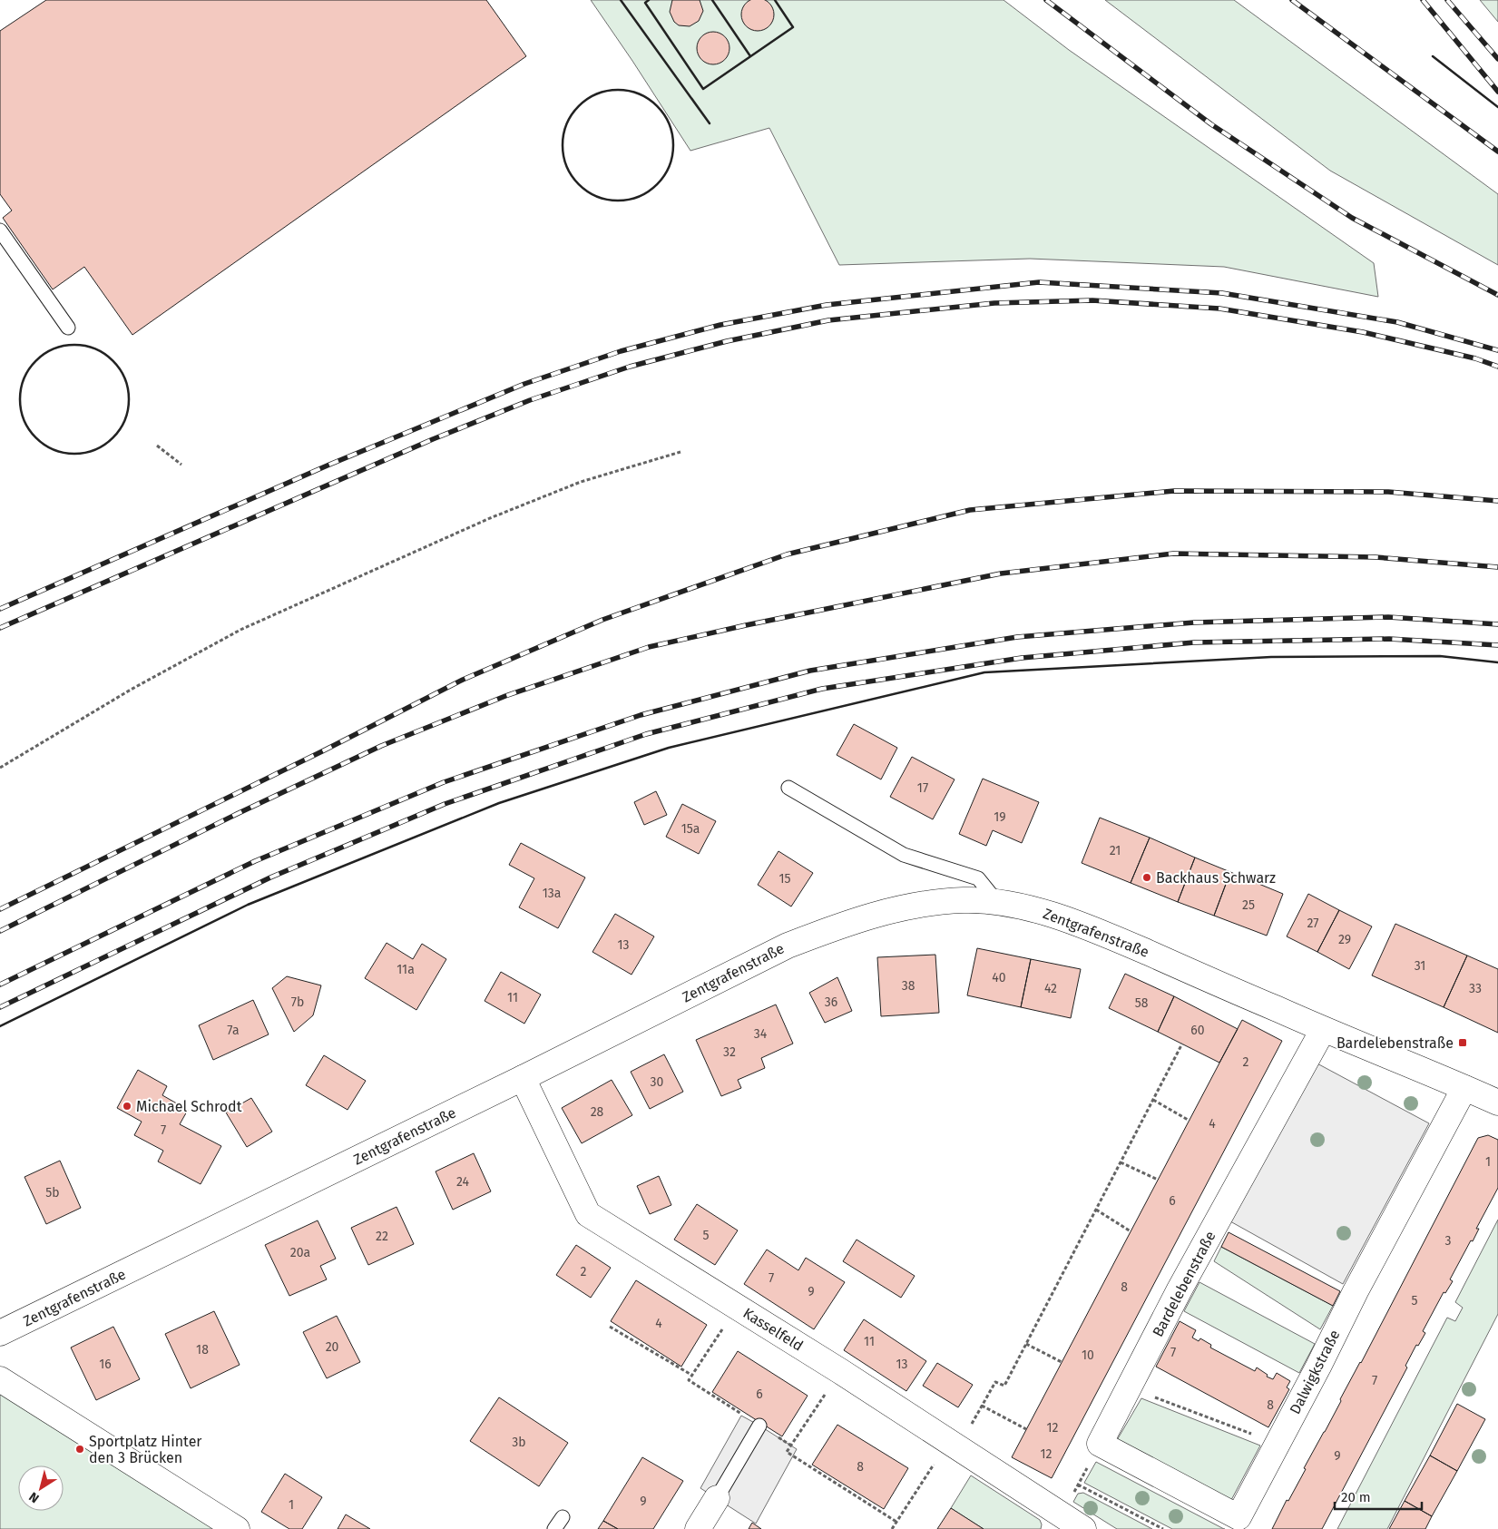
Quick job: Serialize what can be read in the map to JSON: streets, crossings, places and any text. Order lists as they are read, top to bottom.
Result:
{
  "streets": {
    "street": [
      "Zentgrafenstraße",
      "Bardelebenstraße",
      "Kasselfeld",
      "Dalwigkstraße"
    ]
  },
  "crossings": [
    ["Zentgrafenstraße", "Bardelebenstraße"],
    ["Zentgrafenstraße", "Kasselfeld"],
    ["Zentgrafenstraße", "Dalwigkstraße"],
    ["Bardelebenstraße", "Dalwigkstraße"]
  ],
  "places": {
    "other": ["Backhaus Schwarz", "Michael Schrodt", "Sportplatz Hinter den 3 Brücken"],
    "transit": ["Bardelebenstraße"]
  },
  "house_numbers": [
    "17",
    "19",
    "15a",
    "21",
    "15",
    "13a",
    "25",
    "27",
    "29",
    "13",
    "31",
    "11a",
    "40",
    "38",
    "42",
    "33",
    "11",
    "7b",
    "36",
    "58",
    "7a",
    "60",
    "34",
    "32",
    "2",
    "30",
    "28",
    "4",
    "7",
    "1",
    "24",
    "5b",
    "6",
    "5",
    "22",
    "3",
    "20a",
    "2",
    "7",
    "8",
    "9",
    "5",
    "4",
    "11",
    "20",
    "18",
    "7",
    "10",
    "16",
    "13",
    "7",
    "6",
    "8",
    "12",
    "3b",
    "12",
    "9",
    "8",
    "9",
    "1"
  ],
  "scale_bar": "20 m",
  "north": "bottom left"
}
